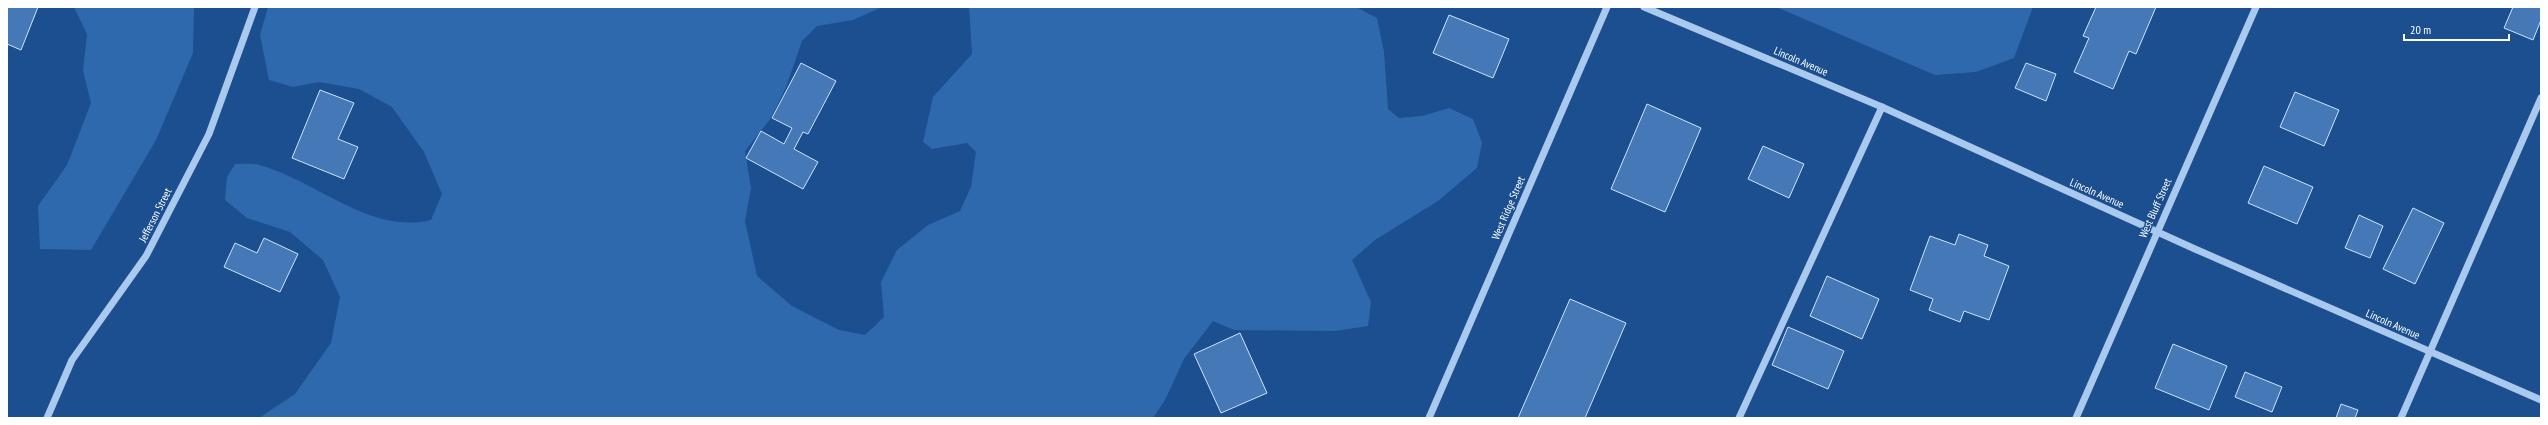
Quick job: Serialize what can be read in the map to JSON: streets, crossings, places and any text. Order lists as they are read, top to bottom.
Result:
{
  "streets": {
    "street": [
      "Lincoln Avenue",
      "West Ridge Street",
      "West Bluff Street",
      "Jefferson Street"
    ]
  },
  "crossings": [
    ["Lincoln Avenue", "West Bluff Street"]
  ],
  "scale_bar": "20 m"
}
